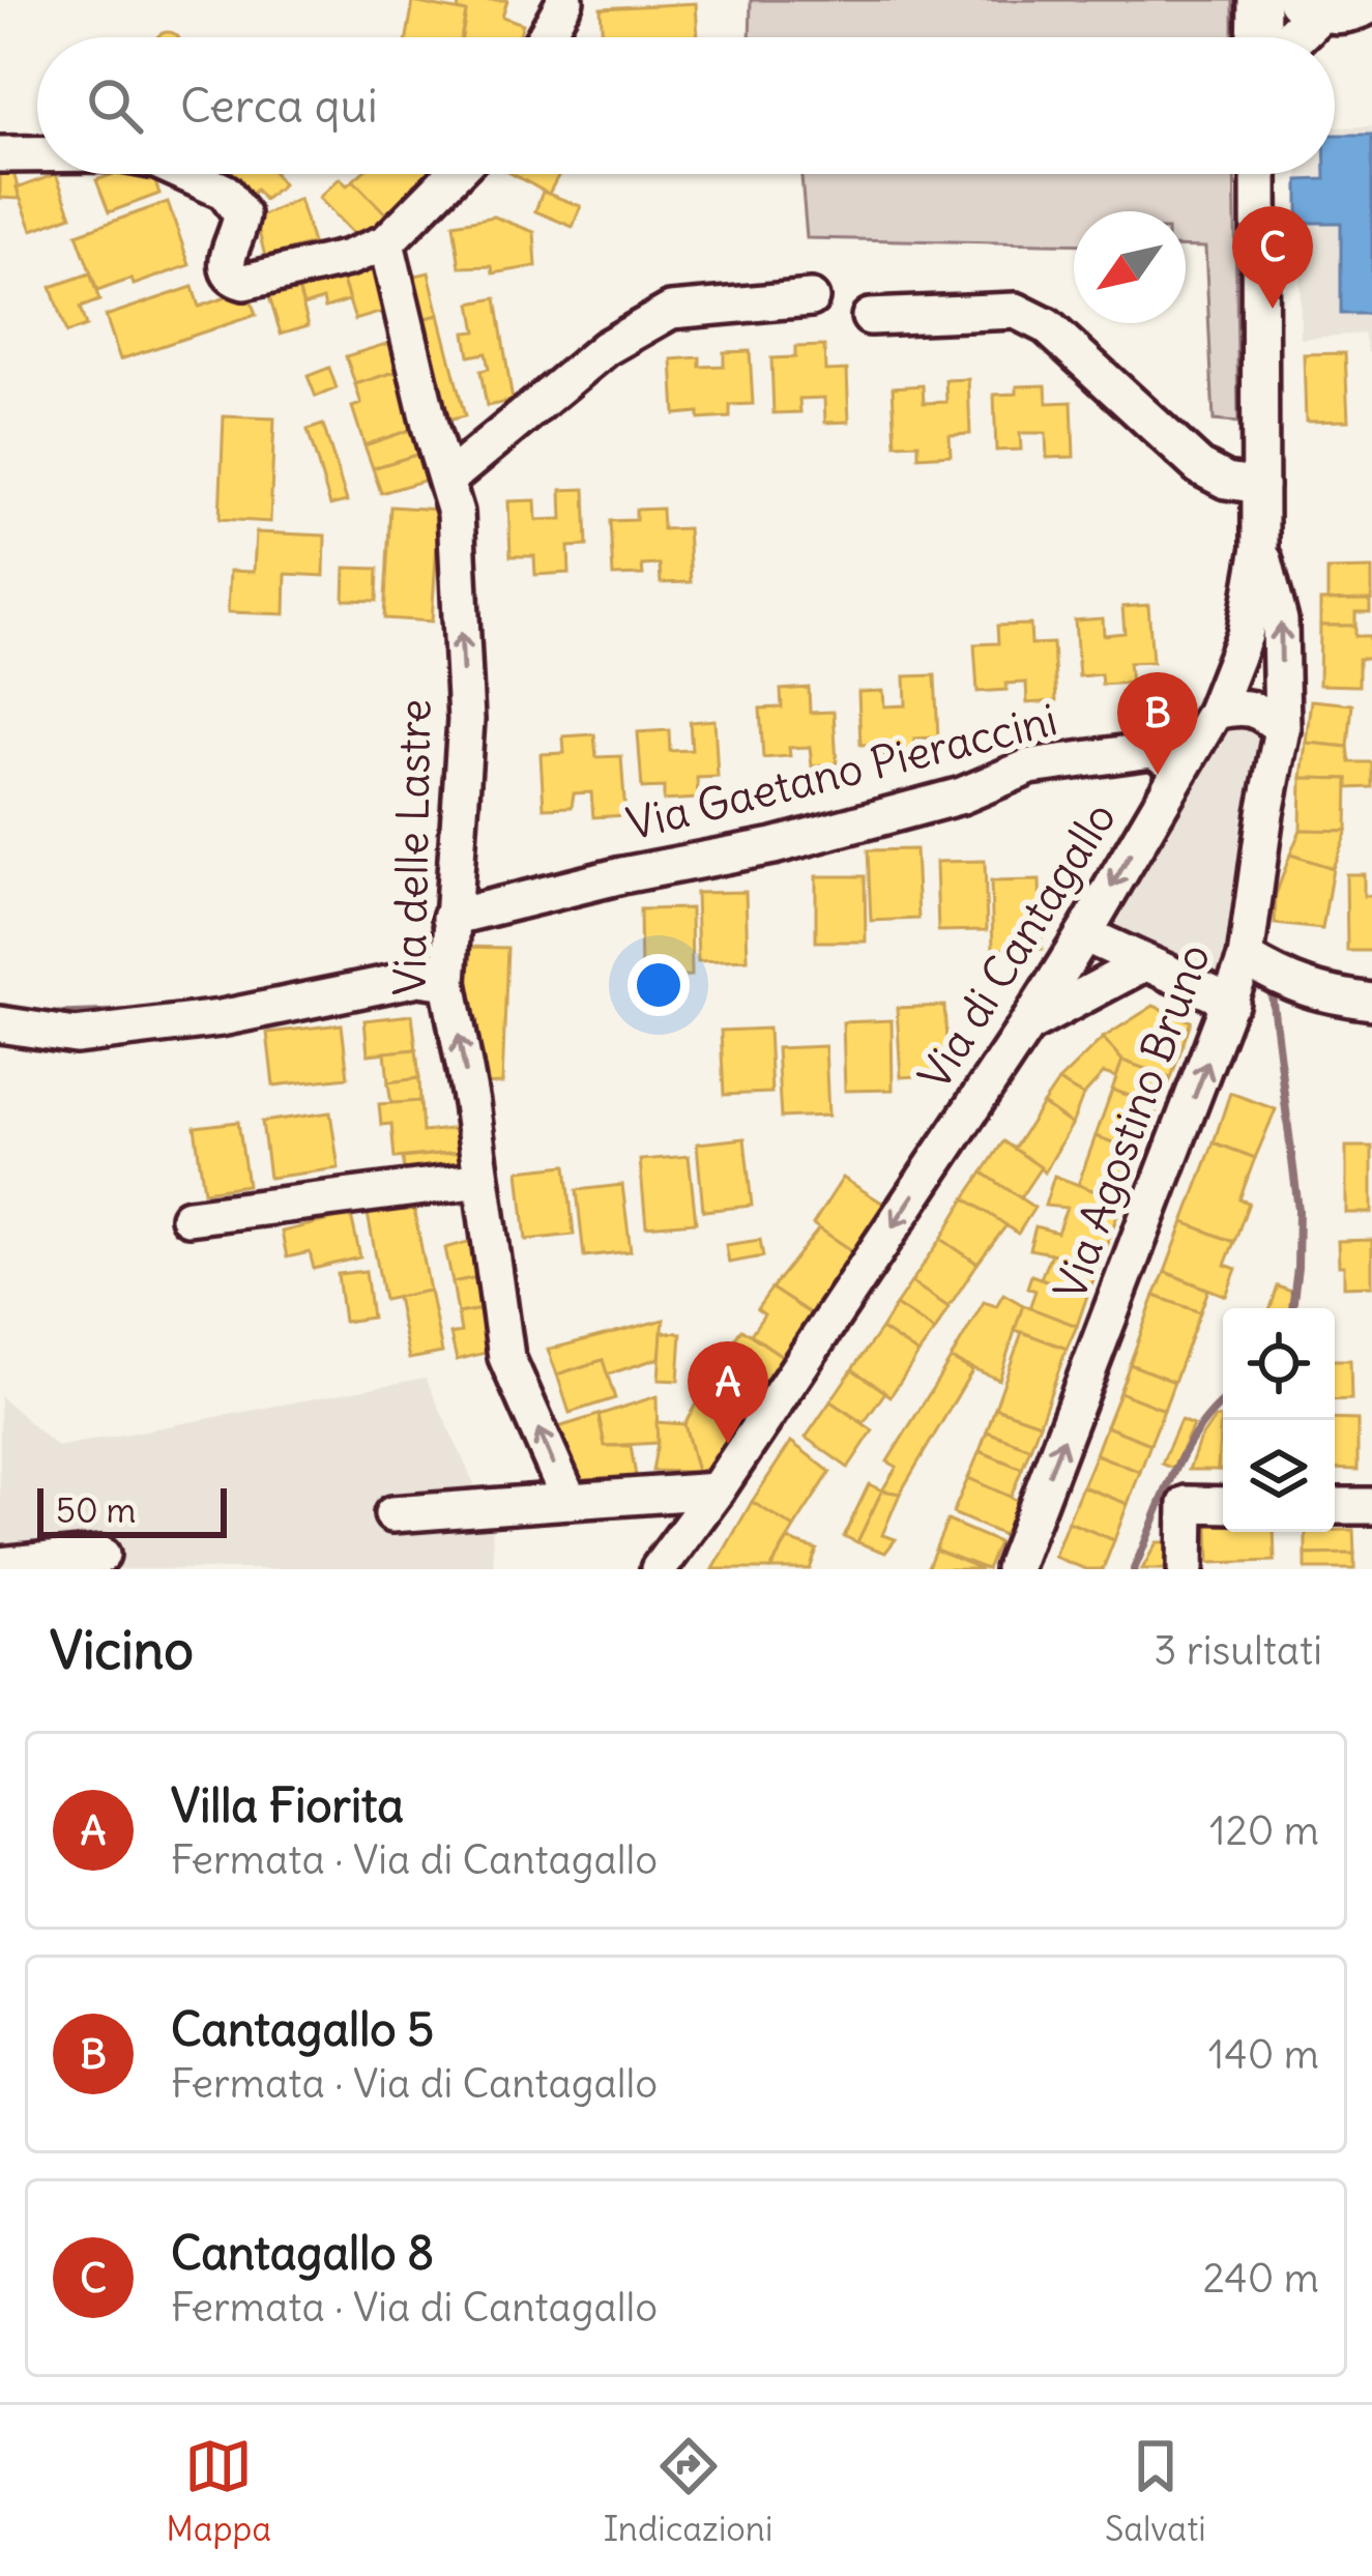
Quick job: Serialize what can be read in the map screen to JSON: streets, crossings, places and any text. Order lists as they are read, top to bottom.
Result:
{
  "streets": {
    "street": [
      "Via Gaetano Pieraccini",
      "Via delle Lastre",
      "Via di Cantagallo",
      "Via Agostino Bruno"
    ]
  },
  "crossings": [
    ["Via Gaetano Pieraccini", "Via delle Lastre"],
    ["Via Gaetano Pieraccini", "Via di Cantagallo"],
    ["Via di Cantagallo", "Via Agostino Bruno"]
  ],
  "one_way": ["Via delle Lastre", "Via di Cantagallo", "Via Agostino Bruno"],
  "scale_bar": "50 m",
  "north": "bottom left",
  "page": {
    "search": "Cerca qui",
    "pins": ["C", "B", "A"],
    "scale": "50 m",
    "heading": ["Vicino", "3 risultati"],
    "list": [
      {
        "mark": "A",
        "name": "Villa Fiorita",
        "note": "Fermata · Via di Cantagallo",
        "value": "120 m"
      },
      {
        "mark": "B",
        "name": "Cantagallo 5",
        "note": "Fermata · Via di Cantagallo",
        "value": "140 m"
      },
      {
        "mark": "C",
        "name": "Cantagallo 8",
        "note": "Fermata · Via di Cantagallo",
        "value": "240 m"
      }
    ],
    "nav": ["Mappa", "Indicazioni", "Salvati"]
  }
}
